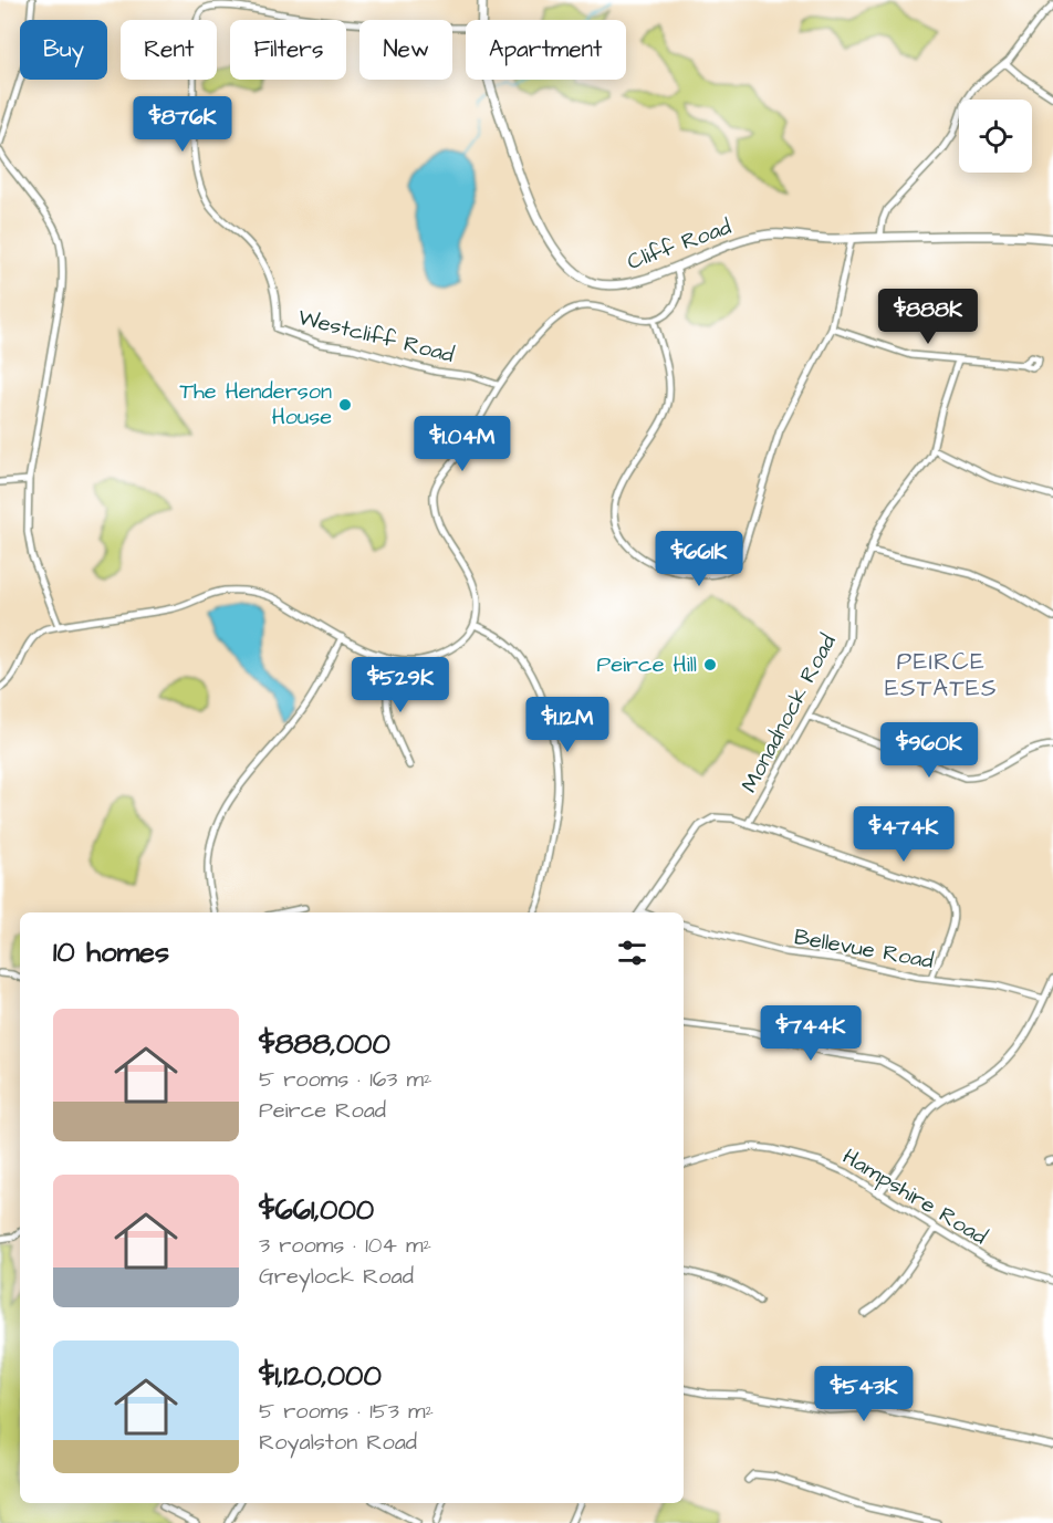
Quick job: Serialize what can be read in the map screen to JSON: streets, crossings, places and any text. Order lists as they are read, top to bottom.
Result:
{
  "streets": {
    "street": [
      "Cliff Road",
      "Westcliff Road",
      "Monadnock Road",
      "Bellevue Road",
      "Hampshire Road"
    ]
  },
  "districts": ["PEIRCE ESTATES"],
  "places": ["The Henderson House", "Peirce Hill"],
  "page": {
    "chip": [
      "Buy",
      "Rent",
      "Filters",
      "New",
      "Apartment"
    ],
    "price": [
      "$876K",
      "$888K",
      "$1.04M",
      "$661K",
      "$529K",
      "$1.12M",
      "$960K",
      "$474K",
      "$744K",
      "$543K"
    ],
    "heading": "10 homes",
    "list": [
      {
        "name": "$888,000",
        "note": "5 rooms · 163 m² · Peirce Road"
      },
      {
        "name": "$661,000",
        "note": "3 rooms · 104 m² · Greylock Road"
      },
      {
        "name": "$1,120,000",
        "note": "5 rooms · 153 m² · Royalston Road"
      }
    ]
  }
}
